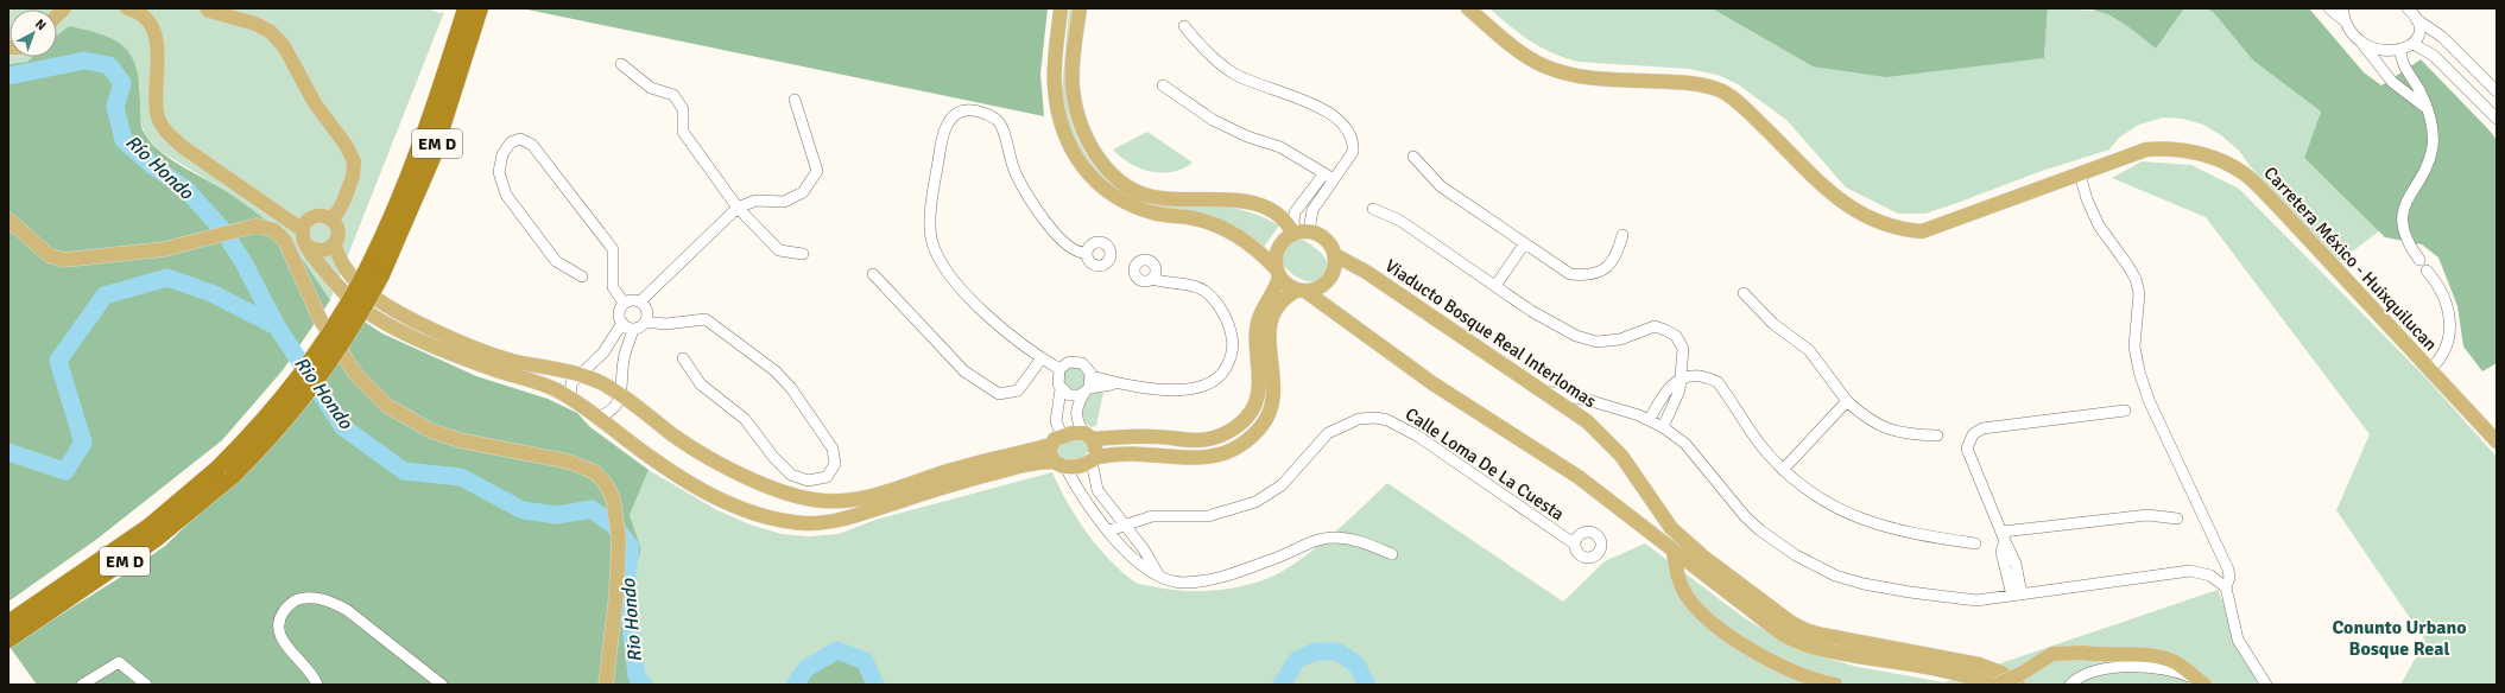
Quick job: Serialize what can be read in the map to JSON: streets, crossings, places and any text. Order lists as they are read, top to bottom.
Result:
{
  "streets": {
    "highway": ["EM D"],
    "main road": ["Carretera México - Huixquilucan", "Viaducto Bosque Real Interlomas"],
    "street": ["Calle Loma De La Cuesta"]
  },
  "districts": ["Conunto Urbano Bosque Real"],
  "water": ["Río Hondo", "Rio Hondo"],
  "north": "top right"
}
